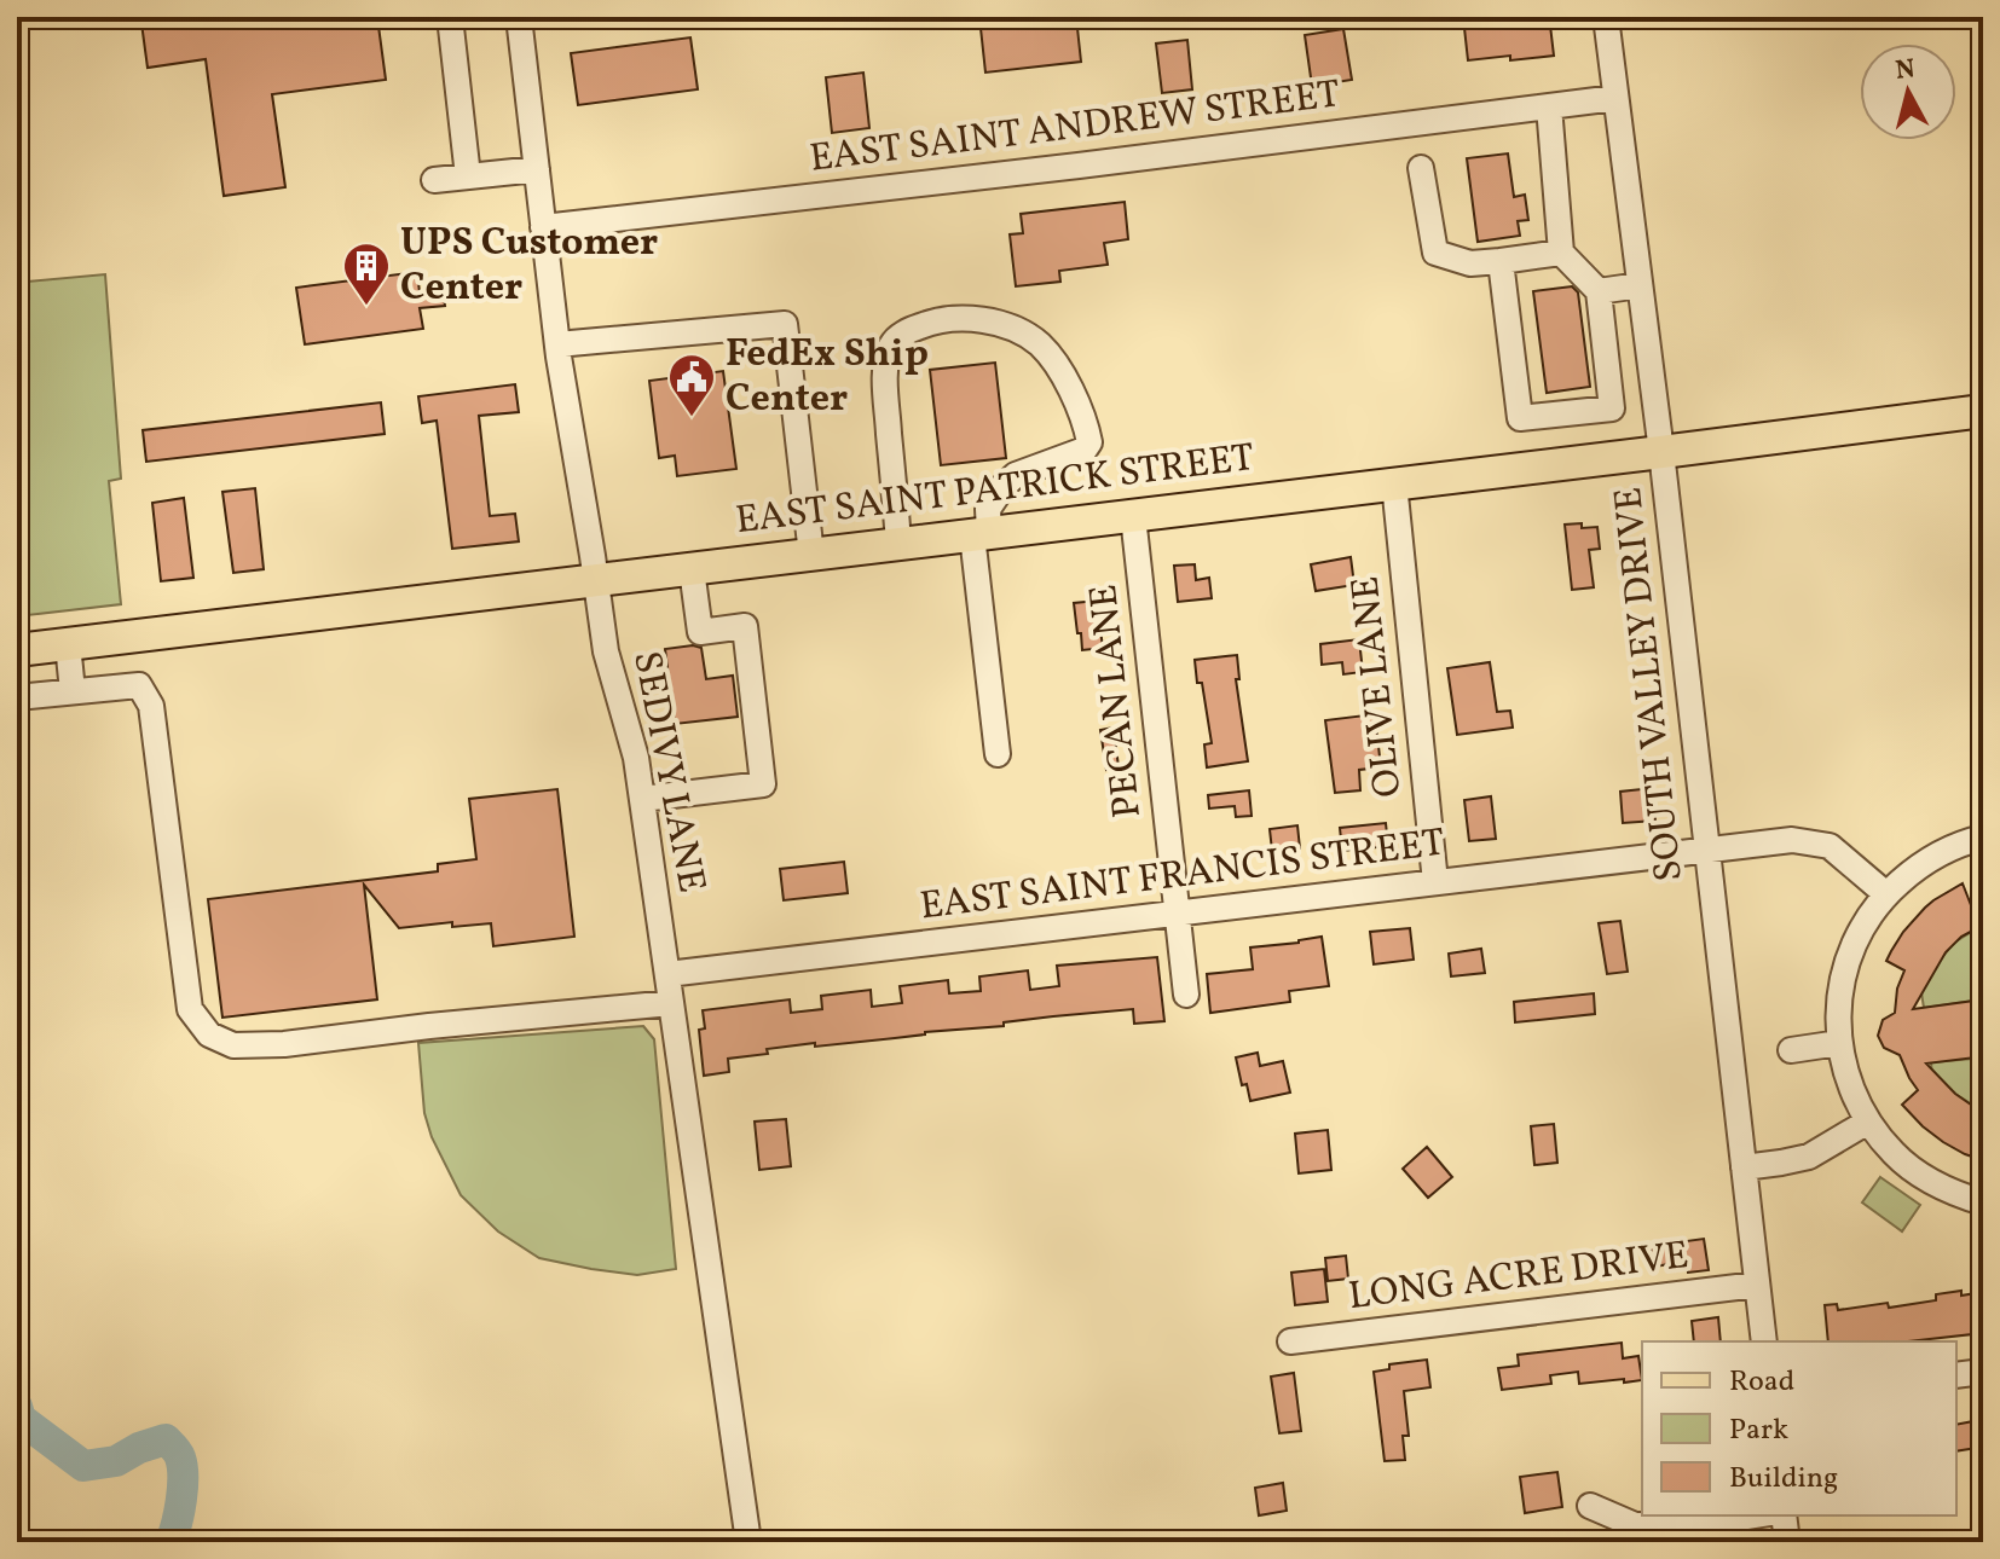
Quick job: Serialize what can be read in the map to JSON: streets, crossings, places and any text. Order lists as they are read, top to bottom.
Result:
{
  "streets": {
    "main road": ["EAST SAINT PATRICK STREET"],
    "street": [
      "EAST SAINT ANDREW STREET",
      "SOUTH VALLEY DRIVE",
      "OLIVE LANE",
      "PECAN LANE",
      "SEDIVY LANE",
      "EAST SAINT FRANCIS STREET",
      "LONG ACRE DRIVE"
    ]
  },
  "crossings": [
    ["EAST SAINT ANDREW STREET", "SOUTH VALLEY DRIVE"],
    ["EAST SAINT ANDREW STREET", "SEDIVY LANE"],
    ["EAST SAINT PATRICK STREET", "SOUTH VALLEY DRIVE"],
    ["EAST SAINT PATRICK STREET", "OLIVE LANE"],
    ["EAST SAINT PATRICK STREET", "PECAN LANE"],
    ["EAST SAINT PATRICK STREET", "SEDIVY LANE"],
    ["SOUTH VALLEY DRIVE", "EAST SAINT FRANCIS STREET"],
    ["SOUTH VALLEY DRIVE", "LONG ACRE DRIVE"],
    ["OLIVE LANE", "EAST SAINT FRANCIS STREET"],
    ["PECAN LANE", "EAST SAINT FRANCIS STREET"],
    ["SEDIVY LANE", "EAST SAINT FRANCIS STREET"]
  ],
  "places": {
    "building": ["UPS Customer Center"],
    "public building": ["FedEx Ship Center"]
  },
  "legend": ["Road", "Park", "Building"],
  "north": "top"
}
